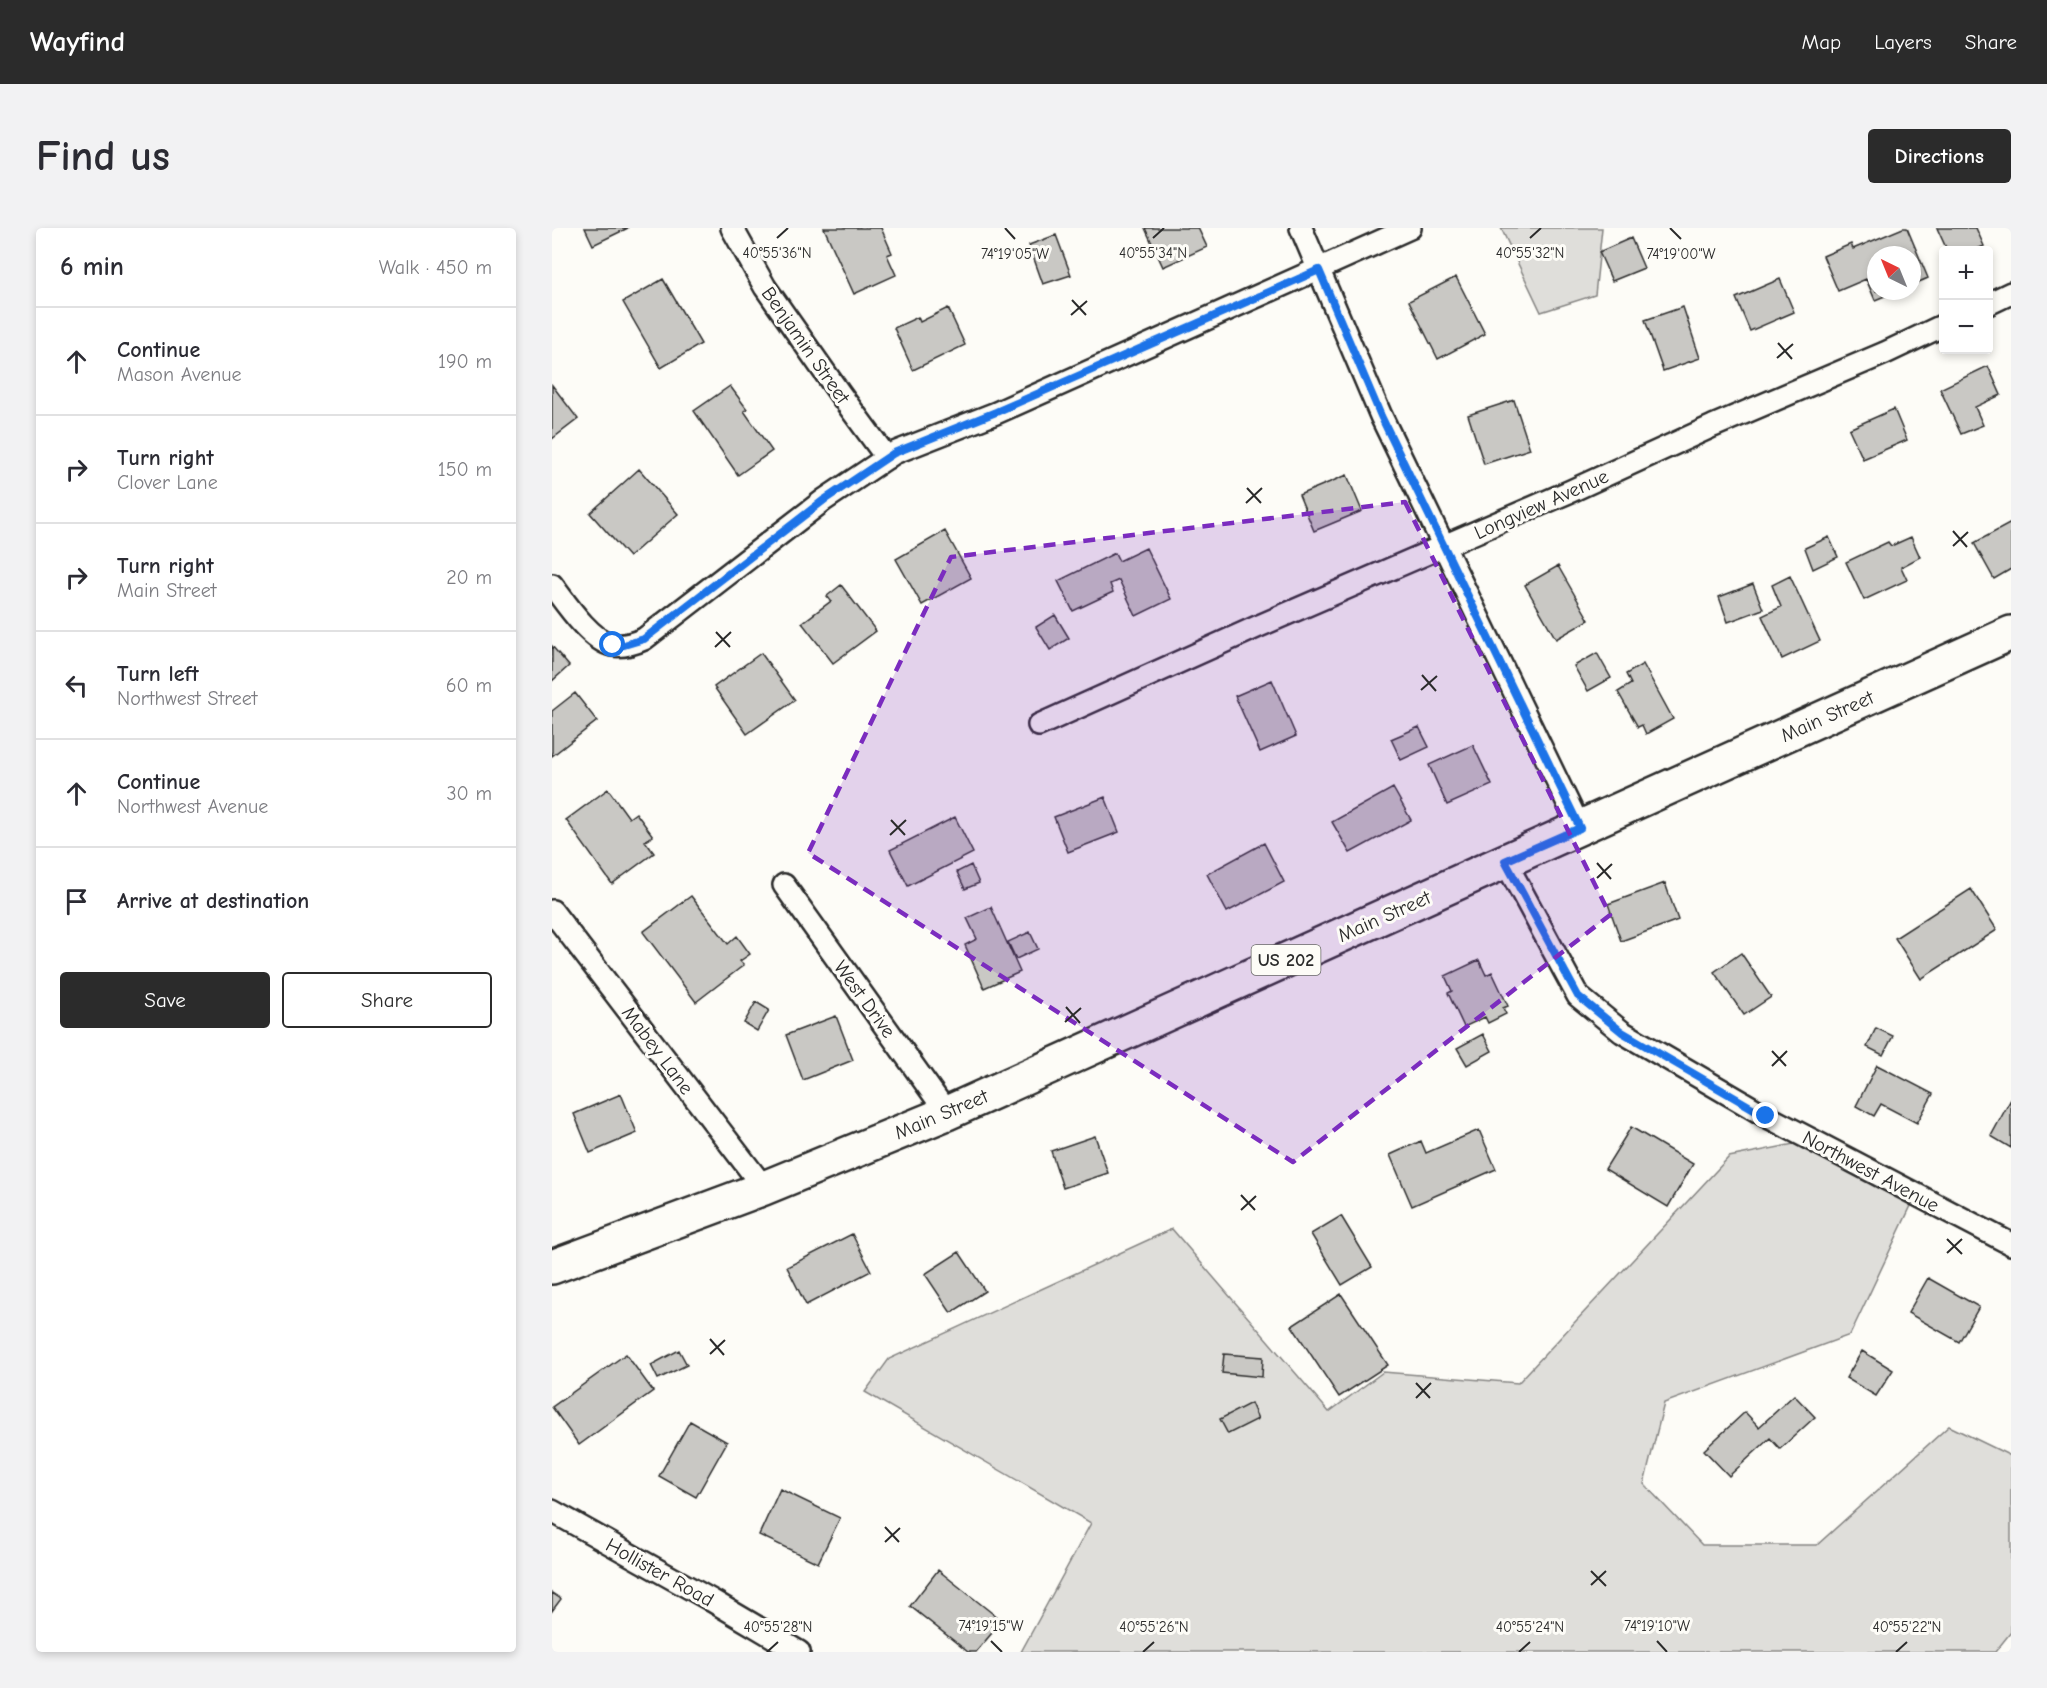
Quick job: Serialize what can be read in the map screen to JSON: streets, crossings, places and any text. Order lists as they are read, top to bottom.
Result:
{
  "streets": {
    "main road": ["Main Street", "US 202"],
    "street": [
      "Benjamin Street",
      "Longview Avenue",
      "West Drive",
      "Mabey Lane",
      "Northwest Avenue",
      "Hollister Road"
    ]
  },
  "crossings": [
    ["Main Street", "West Drive"],
    ["Main Street", "Mabey Lane"],
    ["Main Street", "Northwest Avenue"]
  ],
  "north": "top left",
  "page": {
    "header": "Wayfind",
    "nav": ["Map", "Layers", "Share"],
    "buttons": [
      "Directions",
      ["Save", "Share"]
    ],
    "title": "Find us",
    "heading": ["6 min", "Walk · 450 m"],
    "map_buttons": ["+", "−"],
    "list": [
      ["Continue", "Mason Avenue", "190 m"],
      ["Turn right", "Clover Lane", "150 m"],
      ["Turn right", "Main Street", "20 m"],
      ["Turn left", "Northwest Street", "60 m"],
      ["Continue", "Northwest Avenue", "30 m"],
      "Arrive at destination"
    ]
  },
  "coordinates": [
    "40°55'36\"N",
    "40°55'34\"N",
    "40°55'32\"N",
    "74°19'05\"W",
    "74°19'00\"W",
    "74°19'15\"W",
    "74°19'10\"W",
    "40°55'28\"N",
    "40°55'26\"N",
    "40°55'24\"N",
    "40°55'22\"N"
  ]
}
